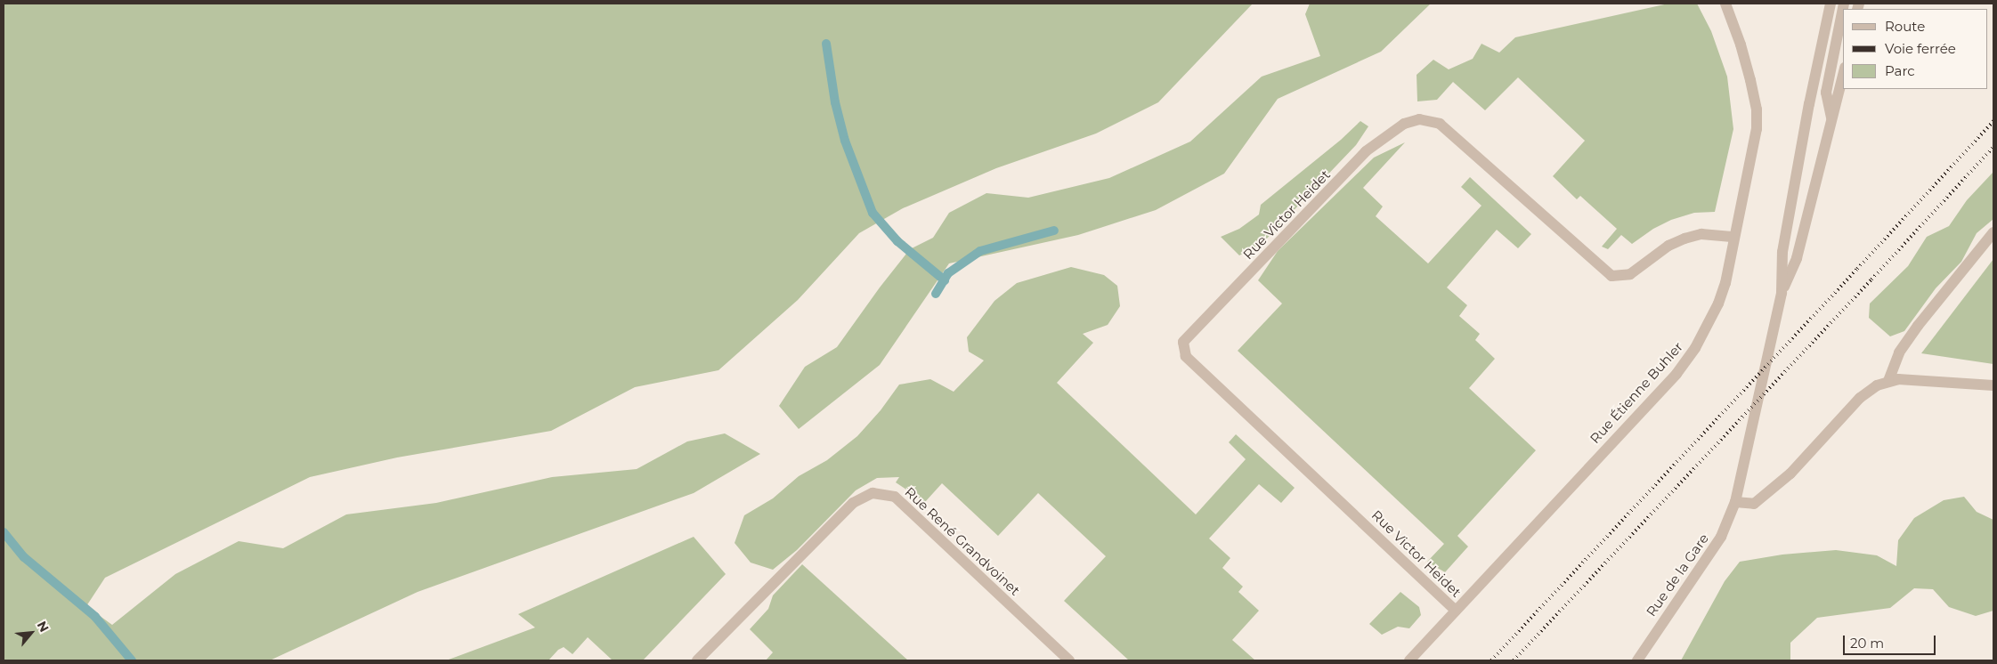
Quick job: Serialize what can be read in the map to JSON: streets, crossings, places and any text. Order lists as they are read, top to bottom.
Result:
{
  "streets": {
    "street": [
      "Rue Victor Heidet",
      "Rue Étienne Buhler",
      "Rue René Grandvoinet",
      "Rue de la Gare"
    ]
  },
  "crossings": [
    ["Rue Victor Heidet", "Rue Étienne Buhler"]
  ],
  "legend": ["Route", "Voie ferrée", "Parc"],
  "scale_bar": "20 m",
  "north": "top right"
}
